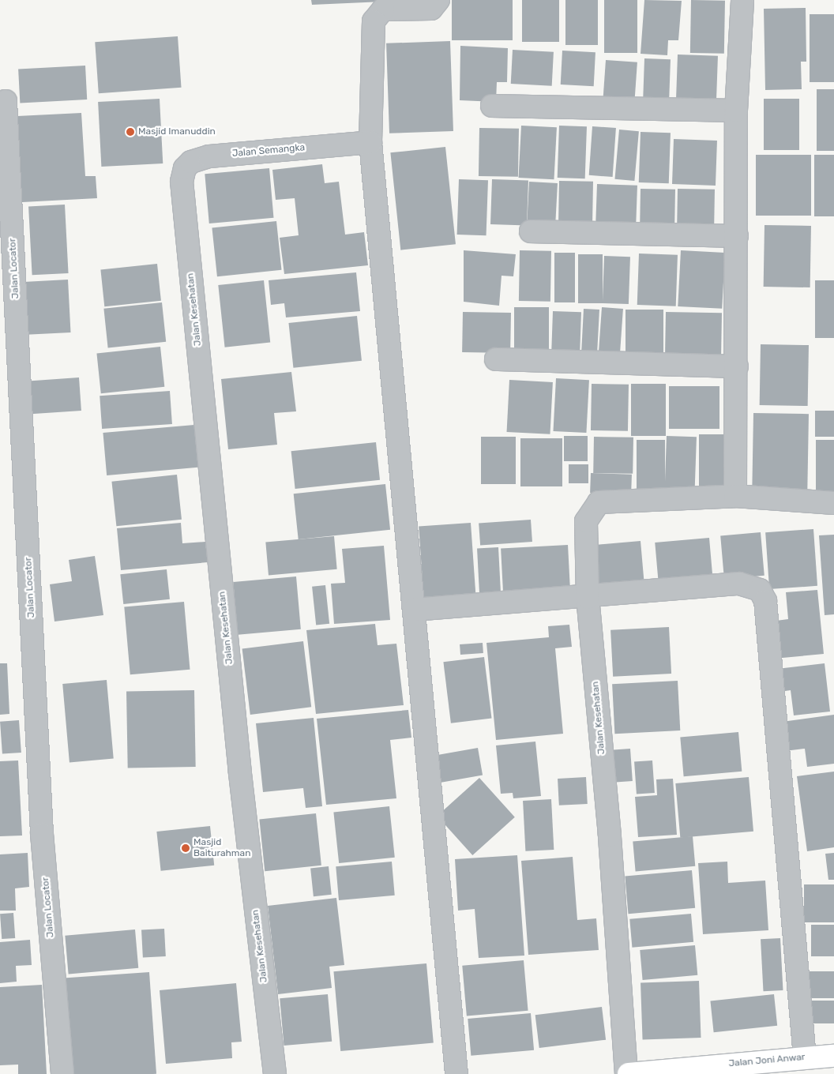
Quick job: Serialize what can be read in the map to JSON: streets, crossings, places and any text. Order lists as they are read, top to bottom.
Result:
{
  "streets": {
    "main road": ["Jalan Joni Anwar"],
    "street": ["Jalan Semangka", "Jalan Locator", "Jalan Kesehatan"]
  },
  "crossings": [
    ["Jalan Semangka", "Jalan Kesehatan"],
    ["Jalan Kesehatan", "Jalan Joni Anwar"]
  ],
  "places": ["Masjid Imanuddin", "Masjid Baiturahman"]
}
